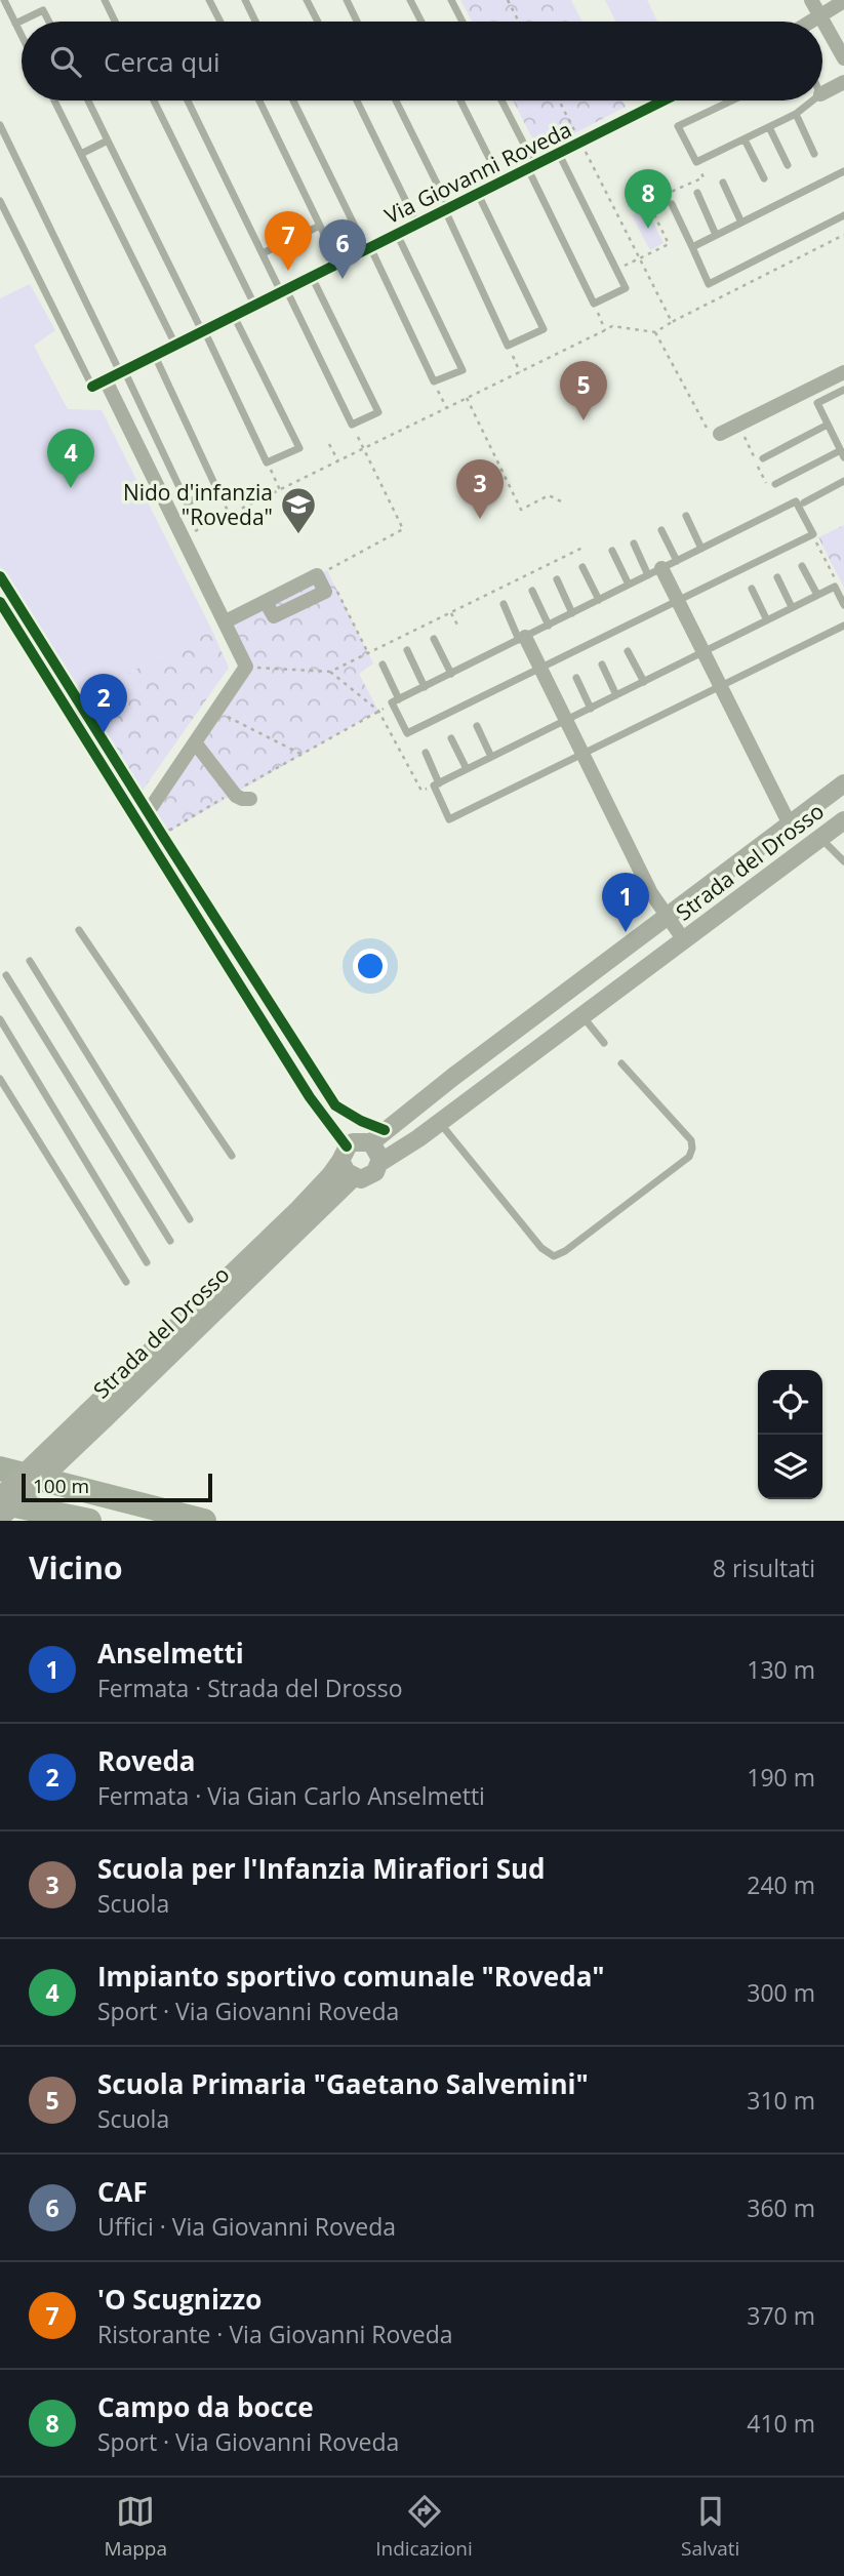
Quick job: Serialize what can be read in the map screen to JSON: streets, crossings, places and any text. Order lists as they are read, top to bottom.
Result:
{
  "streets": {
    "street": ["Via Giovanni Roveda", "Strada del Drosso"]
  },
  "places": {
    "school or university": ["Nido d'infanzia \"Roveda\""]
  },
  "scale_bar": "100 m",
  "page": {
    "search": "Cerca qui",
    "pins": [
      "8",
      "7",
      "6",
      "5",
      "4",
      "3",
      "2",
      "1"
    ],
    "scale": "100 m",
    "heading": ["Vicino", "8 risultati"],
    "list": [
      {
        "mark": "1",
        "name": "Anselmetti",
        "note": "Fermata · Strada del Drosso",
        "value": "130 m"
      },
      {
        "mark": "2",
        "name": "Roveda",
        "note": "Fermata · Via Gian Carlo Anselmetti",
        "value": "190 m"
      },
      {
        "mark": "3",
        "name": "Scuola per l'Infanzia Mirafiori Sud",
        "note": "Scuola",
        "value": "240 m"
      },
      {
        "mark": "4",
        "name": "Impianto sportivo comunale \"Roveda\"",
        "note": "Sport · Via Giovanni Roveda",
        "value": "300 m"
      },
      {
        "mark": "5",
        "name": "Scuola Primaria \"Gaetano Salvemini\"",
        "note": "Scuola",
        "value": "310 m"
      },
      {
        "mark": "6",
        "name": "CAF",
        "note": "Uffici · Via Giovanni Roveda",
        "value": "360 m"
      },
      {
        "mark": "7",
        "name": "'O Scugnizzo",
        "note": "Ristorante · Via Giovanni Roveda",
        "value": "370 m"
      },
      {
        "mark": "8",
        "name": "Campo da bocce",
        "note": "Sport · Via Giovanni Roveda",
        "value": "410 m"
      }
    ],
    "nav": ["Mappa", "Indicazioni", "Salvati"]
  }
}
